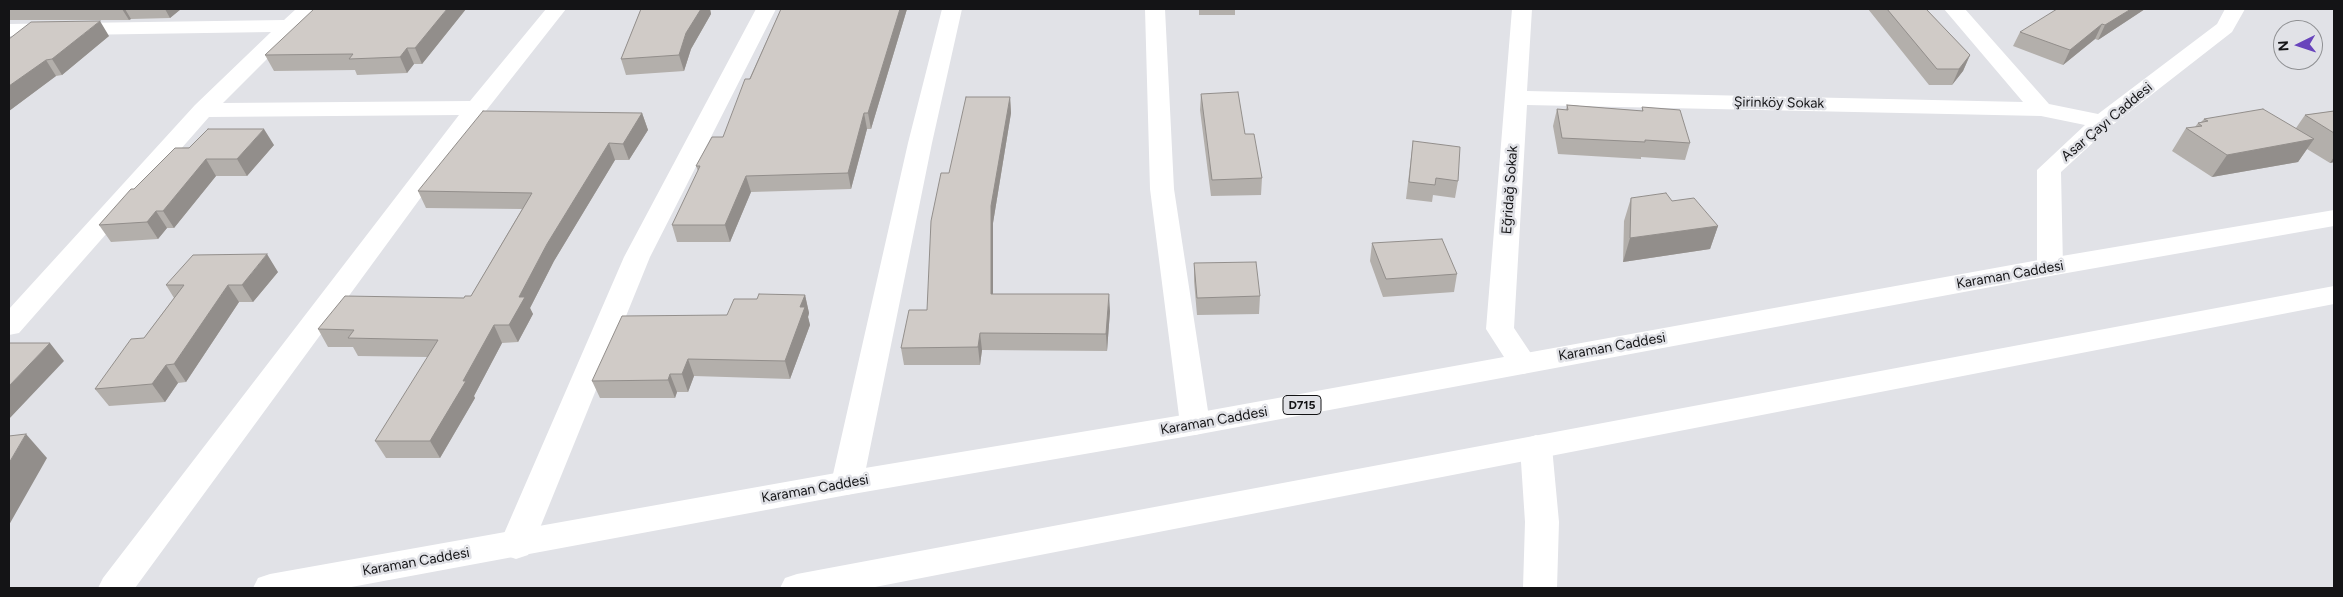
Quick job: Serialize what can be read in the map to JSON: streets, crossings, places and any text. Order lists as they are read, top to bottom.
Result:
{
  "streets": {
    "main road": [
      "Şirinköy Sokak",
      "Asar Çayı Caddesi",
      "Eğridağ Sokak",
      "Karaman Caddesi",
      "D715"
    ]
  },
  "crossings": [
    ["Şirinköy Sokak", "Asar Çayı Caddesi"],
    ["Şirinköy Sokak", "Eğridağ Sokak"],
    ["Asar Çayı Caddesi", "Karaman Caddesi"],
    ["Eğridağ Sokak", "Karaman Caddesi"]
  ],
  "north": "left"
}
